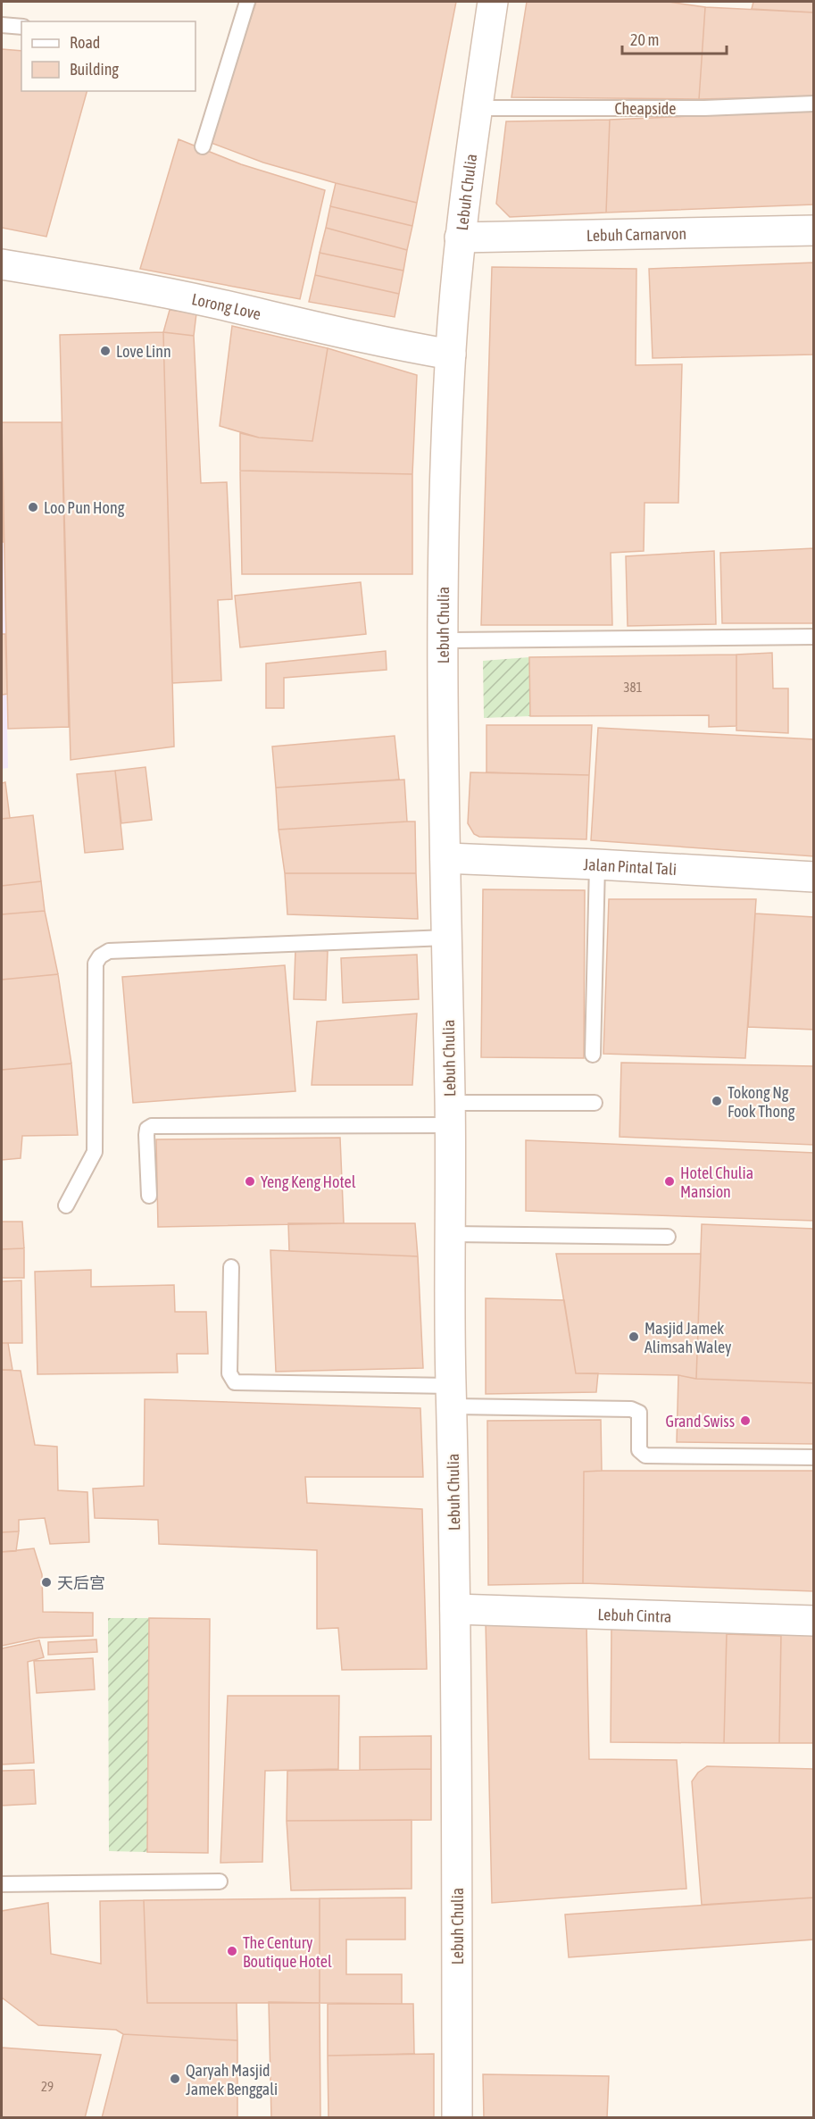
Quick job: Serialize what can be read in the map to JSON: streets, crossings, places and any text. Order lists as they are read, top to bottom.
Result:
{
  "streets": {
    "main road": [
      "Lebuh Chulia",
      "Lebuh Carnarvon",
      "Lorong Love",
      "Jalan Pintal Tali",
      "Lebuh Cintra"
    ],
    "lane": ["Cheapside"]
  },
  "crossings": [
    ["Cheapside", "Lebuh Chulia"],
    ["Lebuh Chulia", "Lebuh Carnarvon"],
    ["Lebuh Chulia", "Lorong Love"],
    ["Lebuh Chulia", "Jalan Pintal Tali"],
    ["Lebuh Chulia", "Lebuh Cintra"]
  ],
  "places": [
    "Love Linn",
    "Loo Pun Hong",
    "Tokong Ng Fook Thong",
    "Yeng Keng Hotel",
    "Hotel Chulia Mansion",
    "Masjid Jamek Alimsah Waley",
    "Grand Swiss",
    "天后宫",
    "The Century Boutique Hotel",
    "Qaryah Masjid Jamek Benggali"
  ],
  "house_numbers": ["381", "29"],
  "legend": ["Road", "Building"],
  "scale_bar": "20 m"
}
